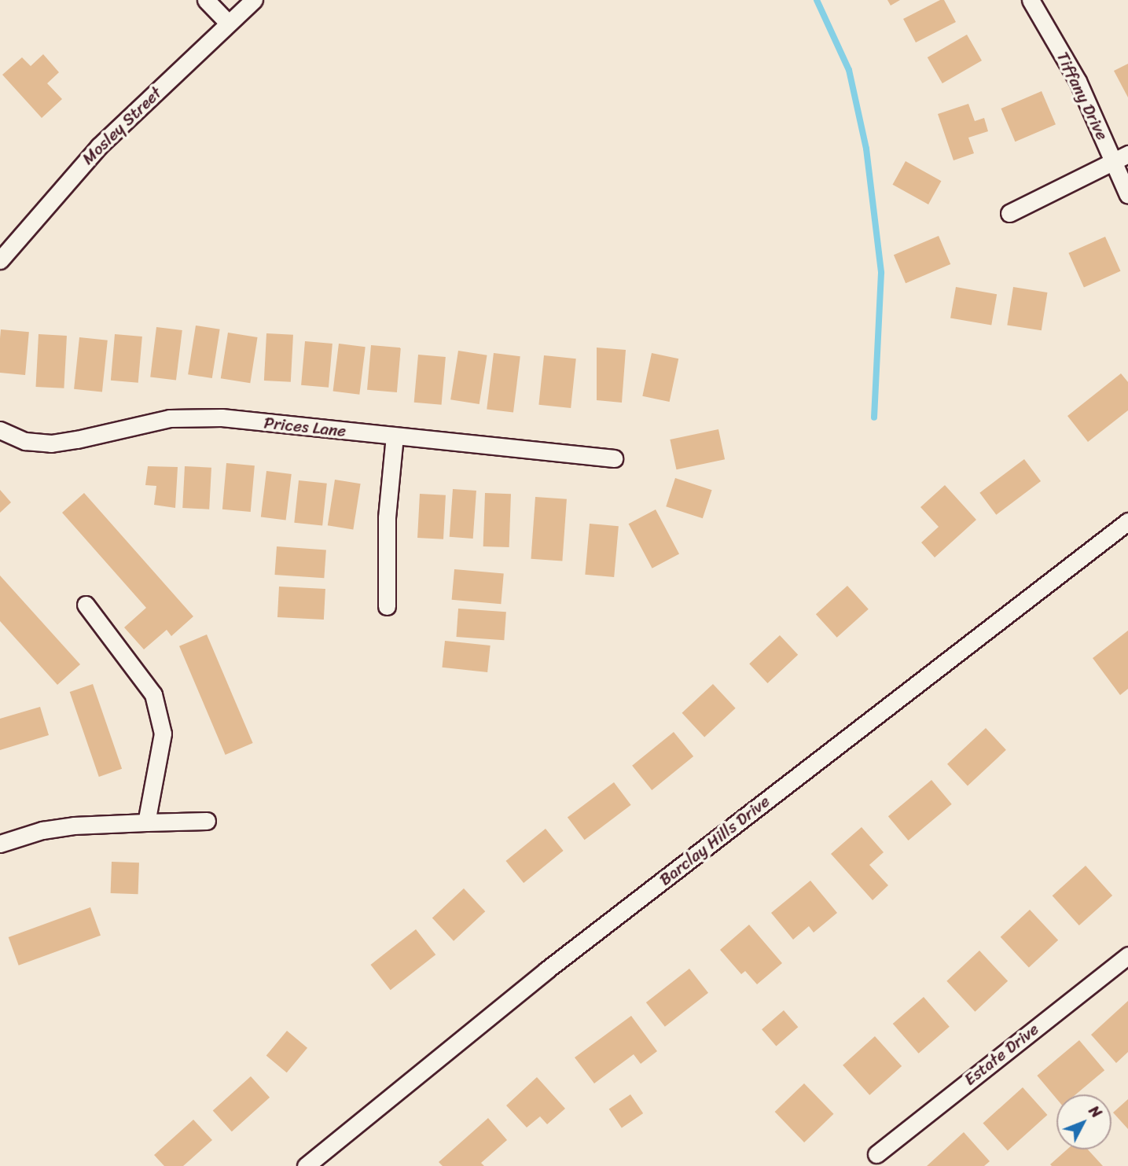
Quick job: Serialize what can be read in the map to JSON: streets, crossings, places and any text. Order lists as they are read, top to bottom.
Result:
{
  "streets": {
    "street": [
      "Tiffany Drive",
      "Mosley Street",
      "Prices Lane",
      "Barclay Hills Drive",
      "Estate Drive"
    ]
  },
  "north": "top right"
}
